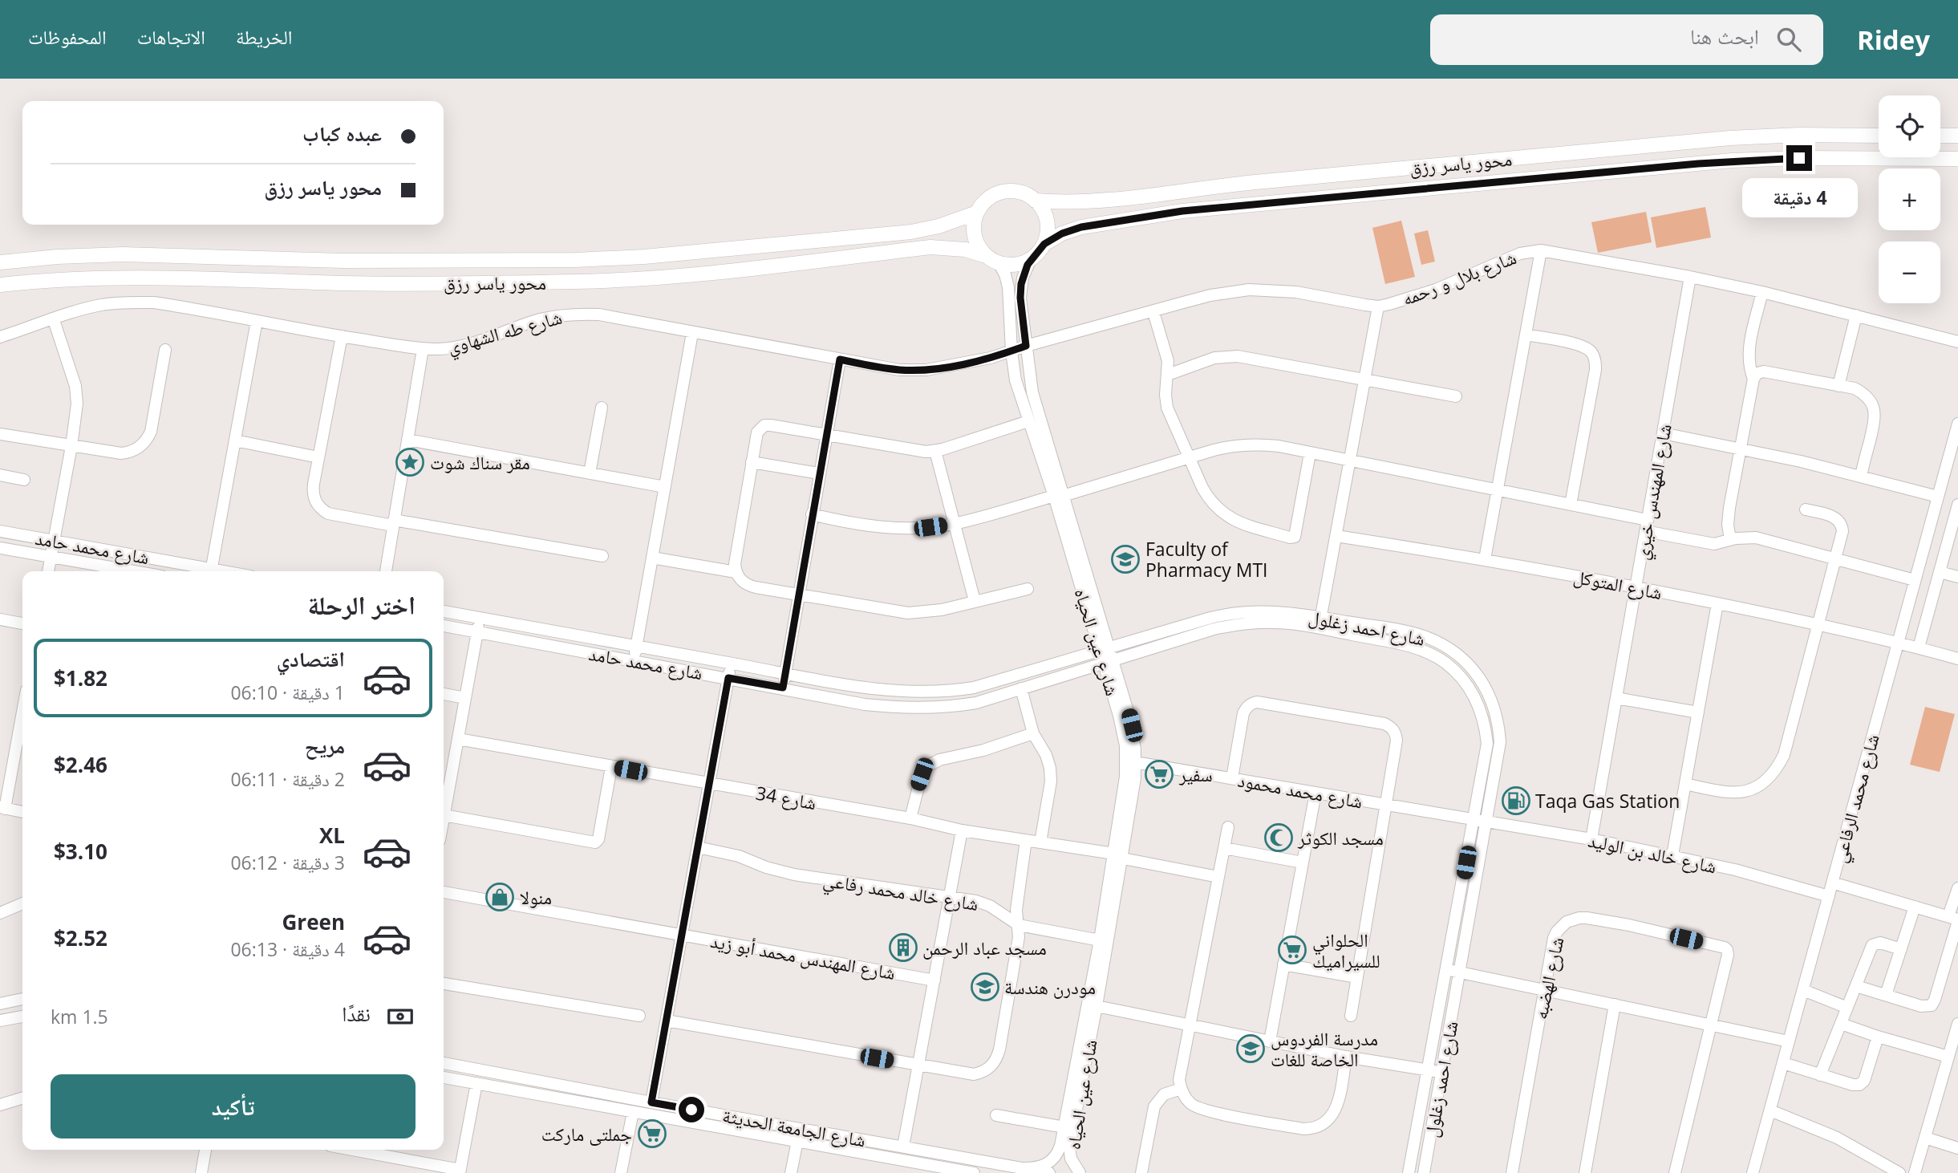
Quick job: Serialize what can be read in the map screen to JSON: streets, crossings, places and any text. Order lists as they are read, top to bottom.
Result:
{
  "streets": {
    "main road": ["محور ياسر رزق"],
    "street": [
      "شارع بلال و رحمه",
      "شارع طه الشهاوي",
      "شارع المهندس خيري",
      "شارع محمد حامد",
      "شارع المتوكل",
      "شارع احمد زغلول",
      "شارع عين الحياه",
      "شارع محمد محمود",
      "شارع 34",
      "شارع محمد الرفاعي",
      "شارع خالد بن الوليد",
      "شارع خالد محمد رفاعي",
      "شارع المهندس محمد أبو زيد",
      "شارع الهضبه",
      "شارع الجامعة الحديثة"
    ]
  },
  "crossings": [
    ["محور ياسر رزق", "شارع عين الحياه"],
    ["شارع بلال و رحمه", "شارع طه الشهاوي"],
    ["شارع بلال و رحمه", "شارع المهندس خيري"],
    ["شارع بلال و رحمه", "شارع عين الحياه"],
    ["شارع طه الشهاوي", "شارع عين الحياه"],
    ["شارع المهندس خيري", "شارع المتوكل"],
    ["شارع المهندس خيري", "شارع خالد بن الوليد"],
    ["شارع محمد حامد", "شارع احمد زغلول"],
    ["شارع محمد حامد", "شارع عين الحياه"],
    ["شارع المتوكل", "شارع محمد الرفاعي"],
    ["شارع احمد زغلول", "شارع عين الحياه"],
    ["شارع احمد زغلول", "شارع محمد محمود"],
    ["شارع احمد زغلول", "شارع خالد بن الوليد"],
    ["شارع عين الحياه", "شارع محمد محمود"],
    ["شارع عين الحياه", "شارع 34"],
    ["شارع عين الحياه", "شارع خالد محمد رفاعي"],
    ["شارع عين الحياه", "شارع الجامعة الحديثة"],
    ["شارع محمد محمود", "شارع خالد بن الوليد"],
    ["شارع محمد الرفاعي", "شارع خالد بن الوليد"]
  ],
  "places": {
    "place": ["مقر سناك شوت"],
    "school or university": ["Faculty of Pharmacy MTI", "مودرن هندسة", "مدرسة الفردوس الخاصة للغات"],
    "supermarket": ["سفير", "الحلواني للسيراميك", "جملتى ماركت"],
    "fuel station": ["Taqa Gas Station"],
    "mosque": ["مسجد الكوثر"],
    "shop": ["منولا"],
    "building": ["مسجد عباد الرحمن"]
  },
  "page": {
    "header": "Ridey",
    "search": "ابحث هنا",
    "nav": ["الخريطة", "الاتجاهات", "المحفوظات"],
    "map_buttons": ["+", "−"],
    "banner": ["عبده كباب", "محور ياسر رزق"],
    "bubble": "4 دقيقة",
    "heading": "اختر الرحلة",
    "list": [
      {
        "name": "اقتصادي",
        "note": "1 دقيقة · 06:10",
        "value": "$1.82"
      },
      {
        "name": "مريح",
        "note": "2 دقيقة · 06:11",
        "value": "$2.46"
      },
      {
        "name": "XL",
        "note": "3 دقيقة · 06:12",
        "value": "$3.10"
      },
      {
        "name": "Green",
        "note": "4 دقيقة · 06:13",
        "value": "$2.52"
      }
    ],
    "pay": ["نقدًا", "1.5 km"],
    "buttons": "تأكيد"
  }
}
